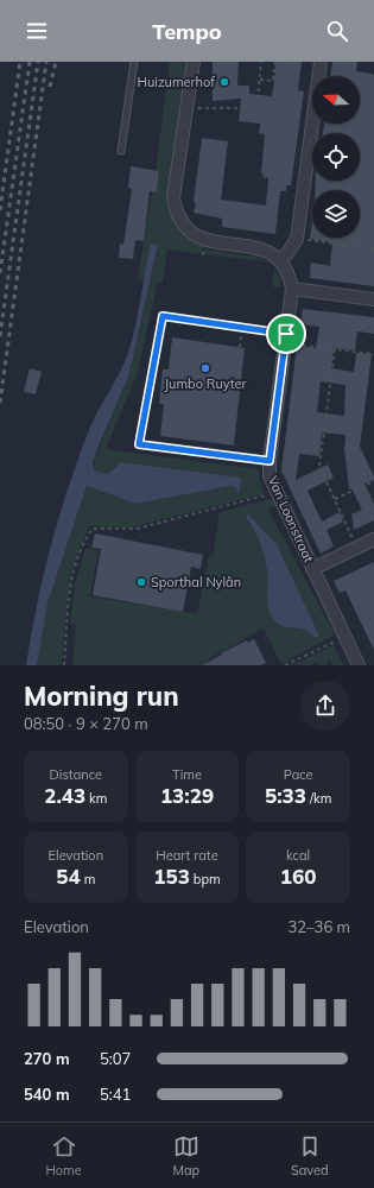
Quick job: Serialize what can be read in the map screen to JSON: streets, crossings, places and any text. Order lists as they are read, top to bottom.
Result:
{
  "streets": {
    "street": ["Van Loonstraat"]
  },
  "places": ["Huizumerhof", "Jumbo Ruyter", "Sporthal Nylân"],
  "north": "left",
  "page": {
    "header": "Tempo",
    "heading": ["Morning run", "08:50 · 9 × 270 m"],
    "stats": [
      ["Distance", "2.43 km"],
      ["Time", "13:29"],
      ["Pace", "5:33 /km"],
      ["Elevation", "54 m"],
      ["Heart rate", "153 bpm"],
      ["kcal", "160"]
    ],
    "chart": ["Elevation", "32–36 m"],
    "list": [
      {
        "name": "270 m",
        "note": "5:07"
      },
      {
        "name": "540 m",
        "note": "5:41"
      }
    ],
    "tabs": ["Home", "Map", "Saved"]
  }
}
